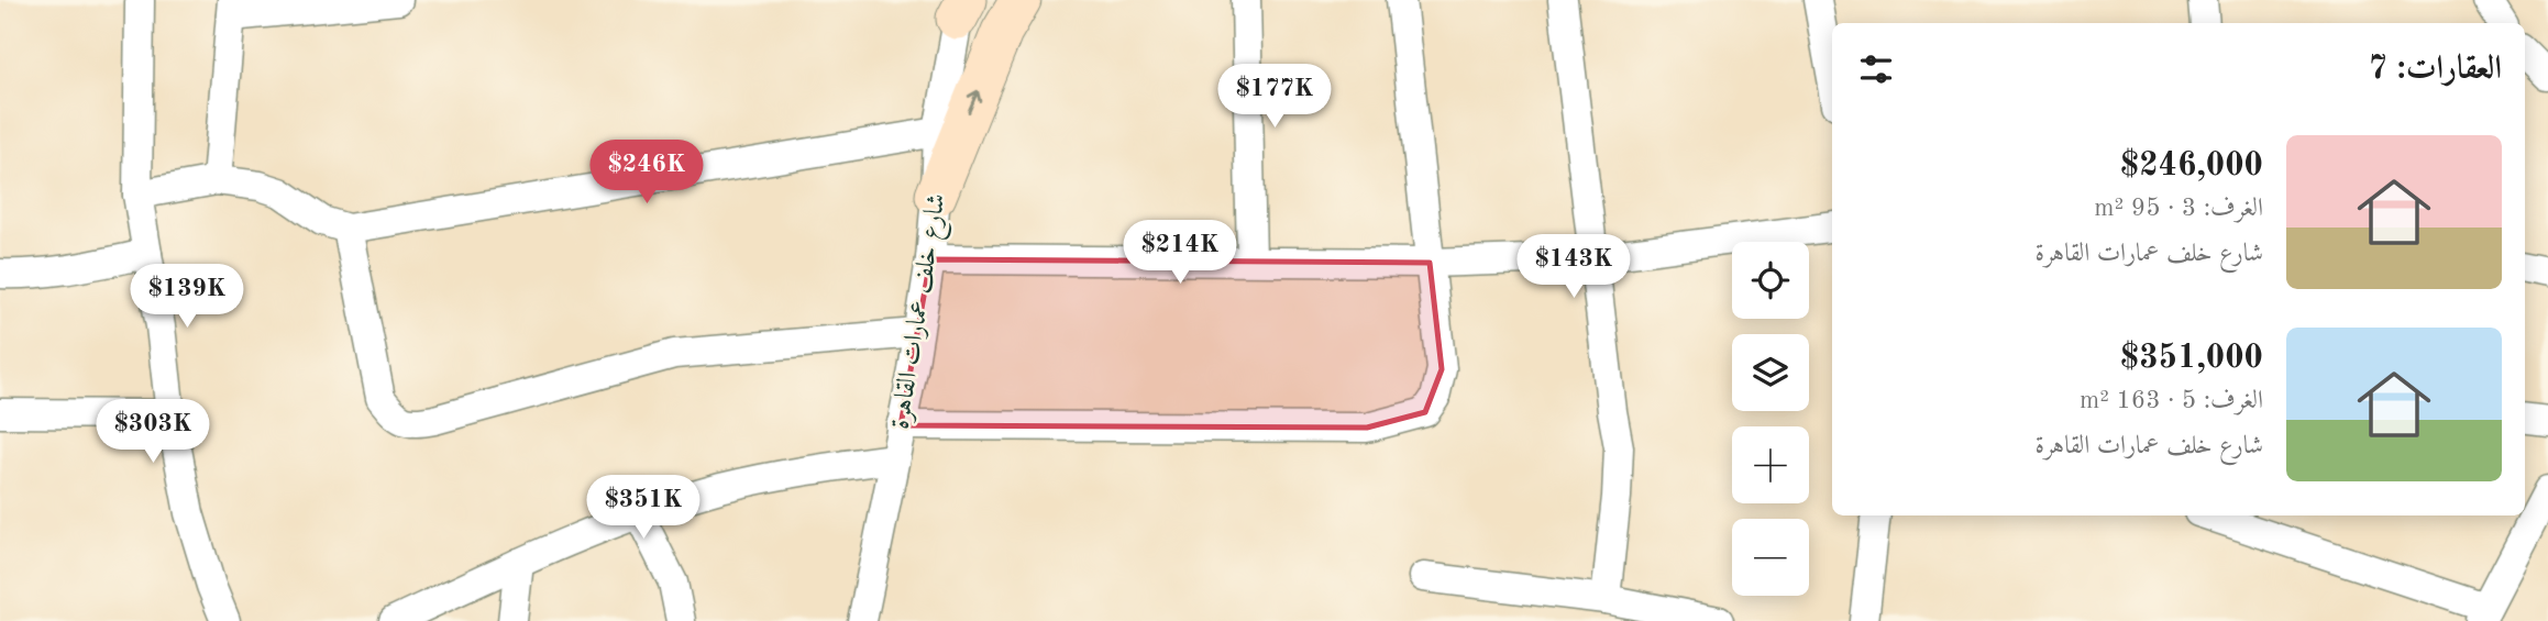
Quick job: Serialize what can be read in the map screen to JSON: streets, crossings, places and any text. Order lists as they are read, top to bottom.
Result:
{
  "streets": {
    "street": ["شارع خلف عمارات القاهرة"]
  },
  "page": {
    "heading": "العقارات: 7",
    "price": [
      "$177K",
      "$246K",
      "$214K",
      "$143K",
      "$139K",
      "$303K",
      "$351K"
    ],
    "list": [
      {
        "name": "$246,000",
        "note": "الغرف: 3 · 95 m² · شارع خلف عمارات القاهرة"
      },
      {
        "name": "$351,000",
        "note": "الغرف: 5 · 163 m² · شارع خلف عمارات القاهرة"
      }
    ],
    "map_buttons": ["+", "−"]
  }
}
